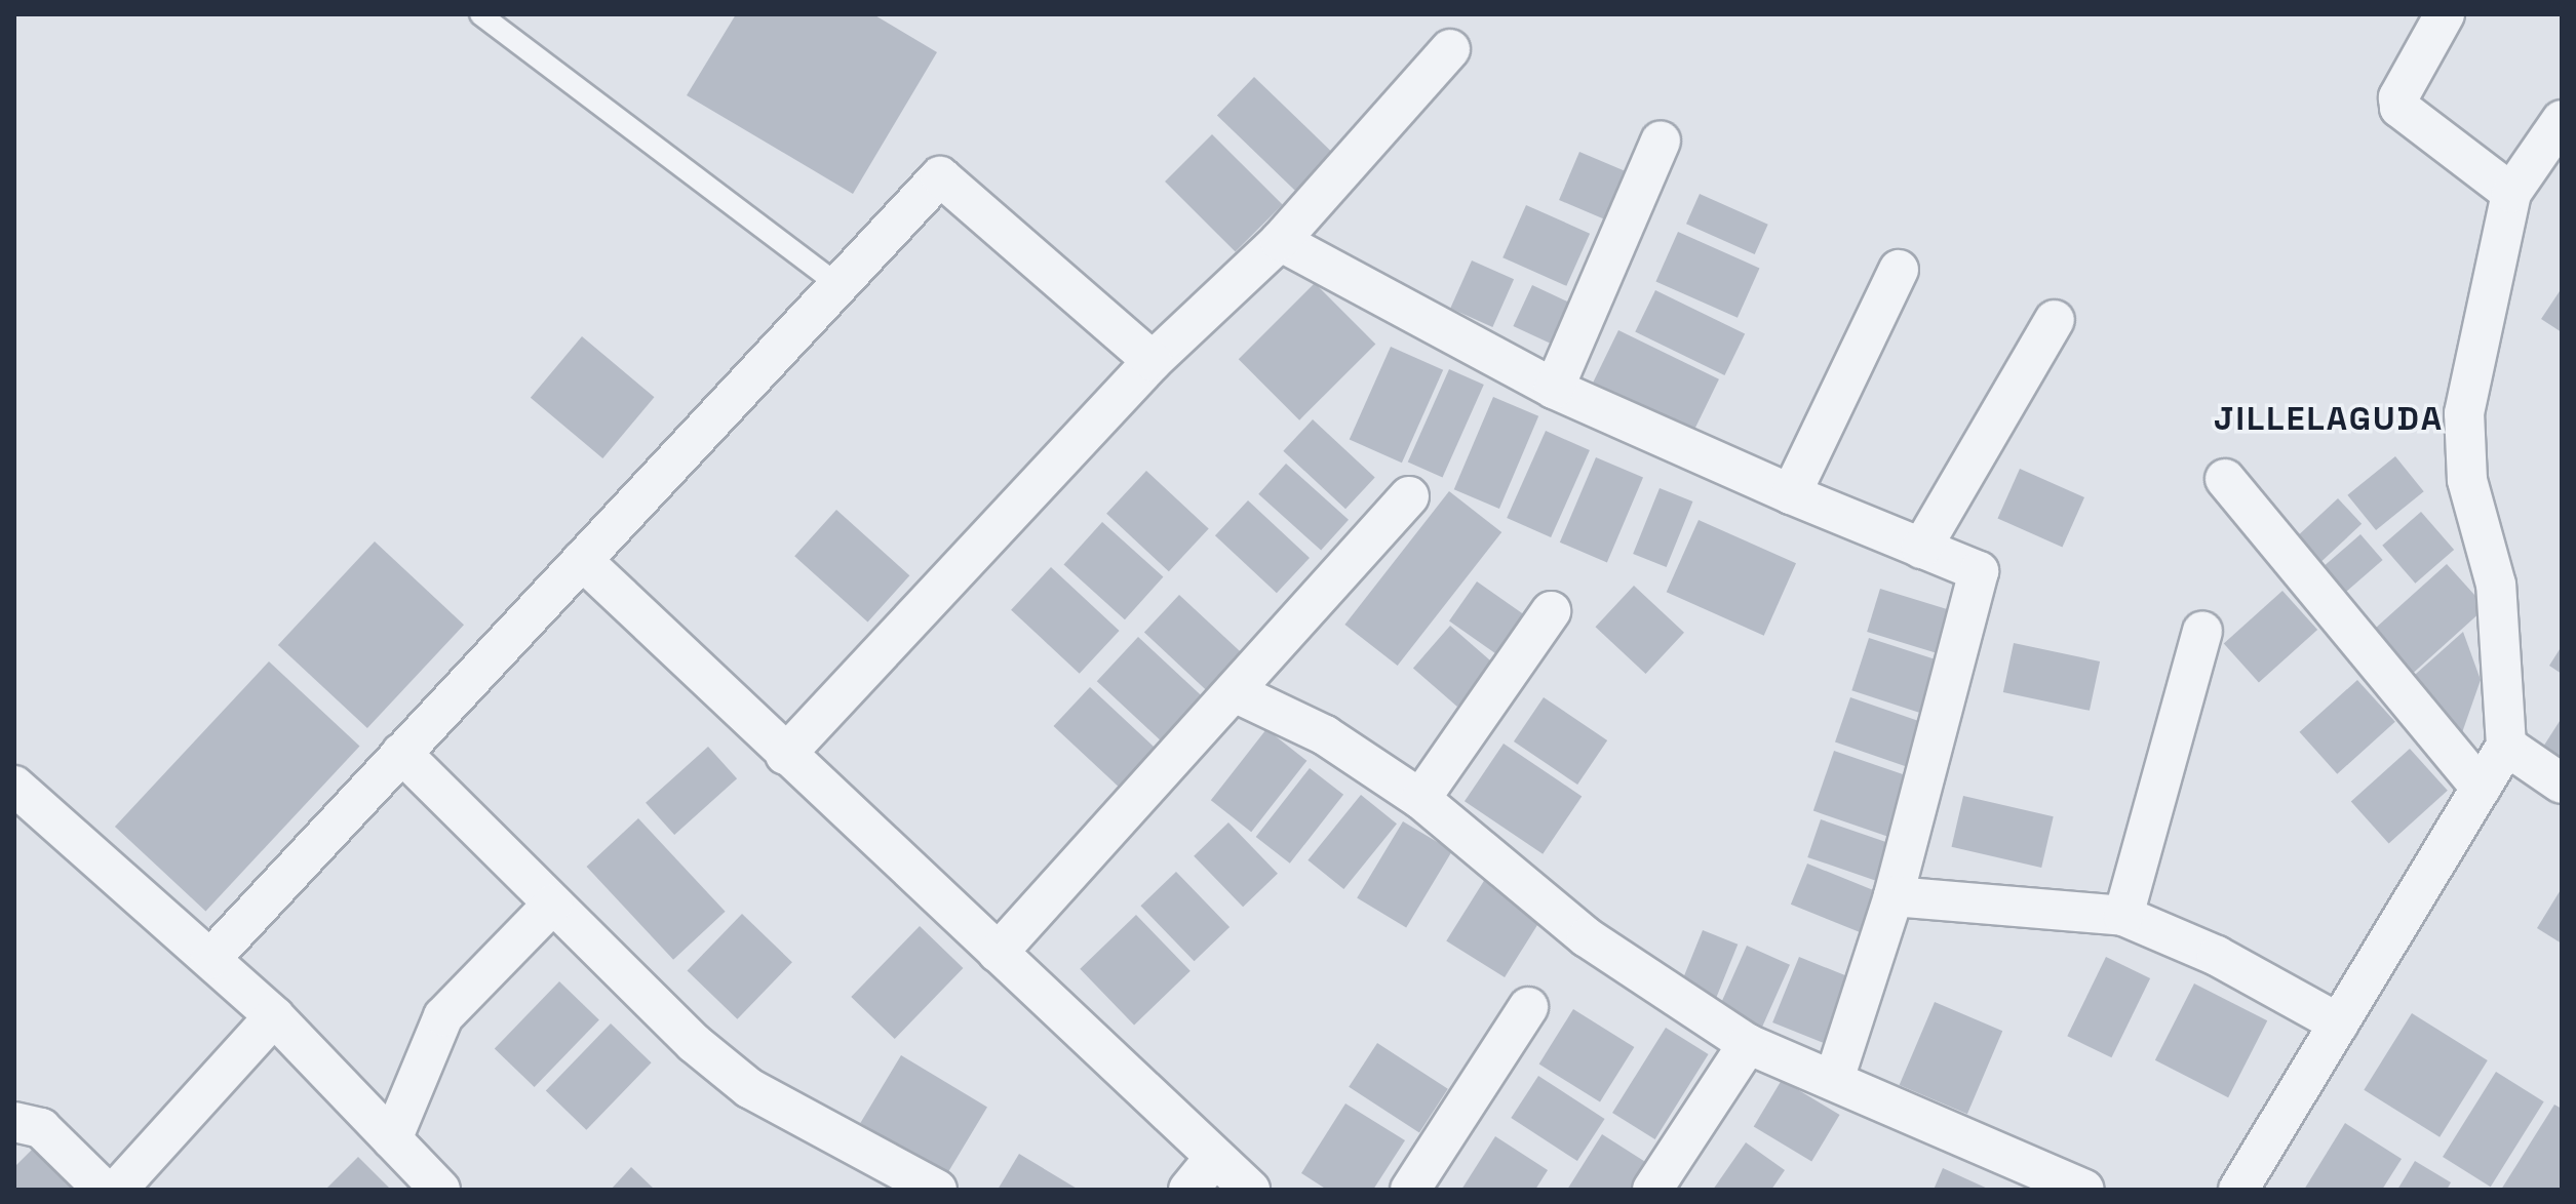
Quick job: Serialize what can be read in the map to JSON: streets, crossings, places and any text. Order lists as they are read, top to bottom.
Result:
{
  "districts": ["JILLELAGUDA"]
}
